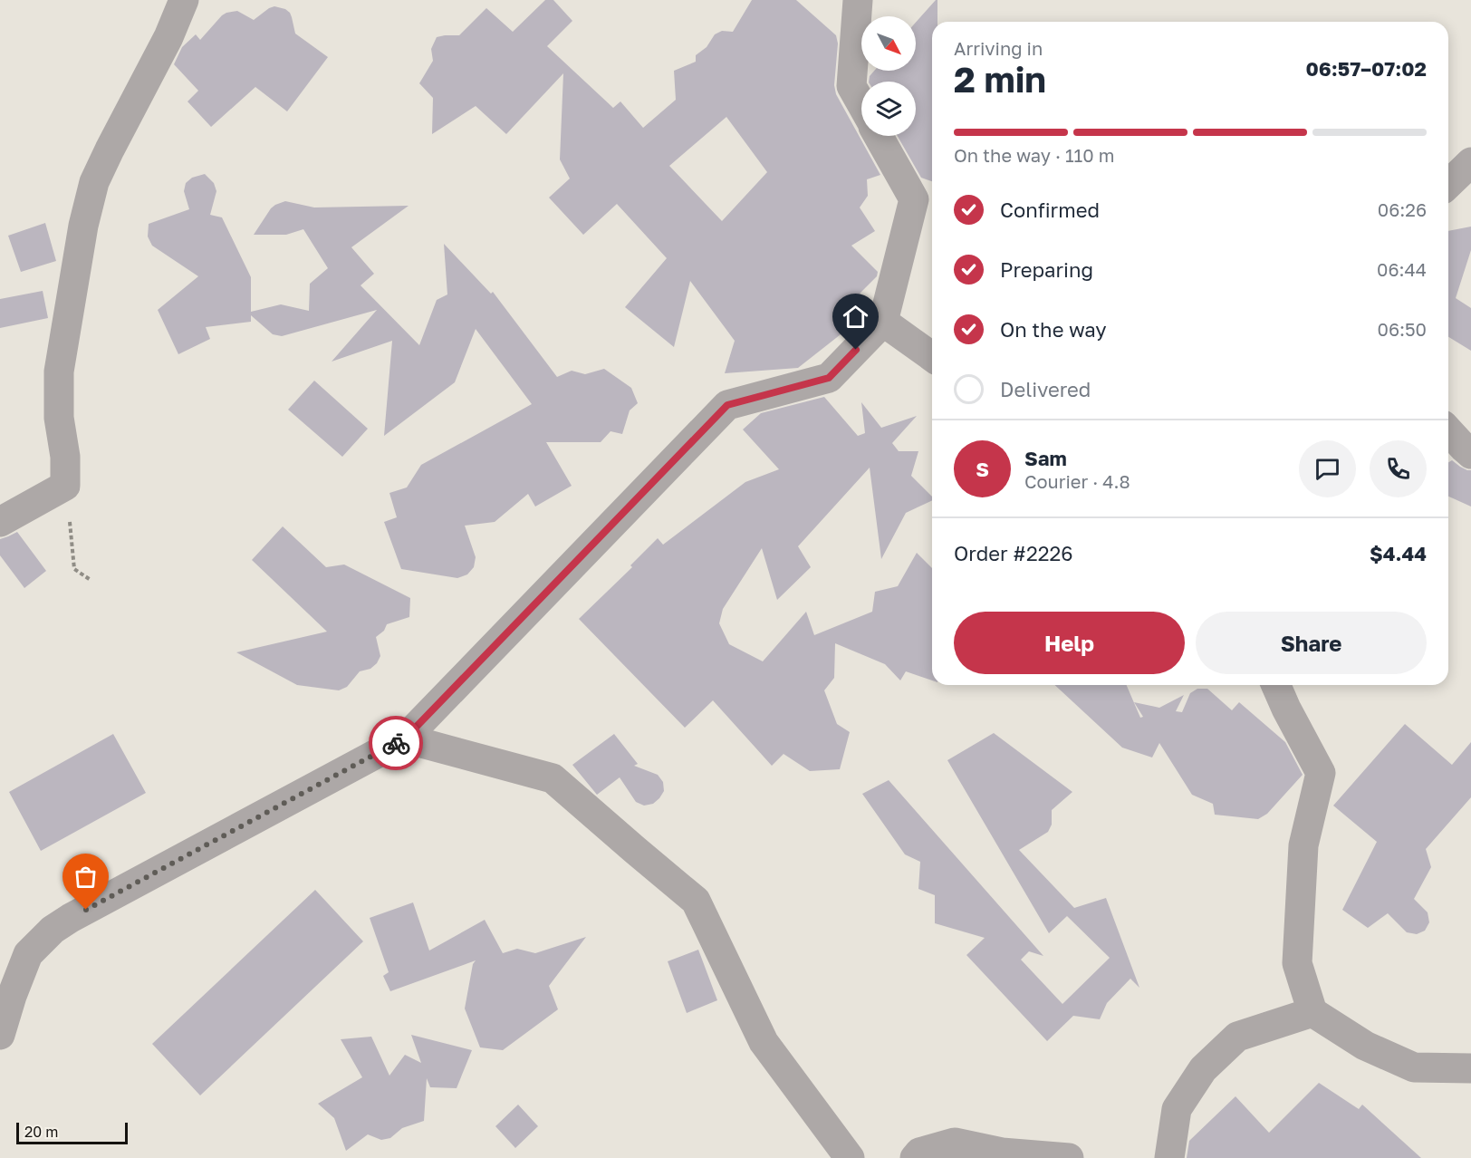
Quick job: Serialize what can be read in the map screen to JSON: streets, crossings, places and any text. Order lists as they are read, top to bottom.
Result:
{
  "scale_bar": "20 m",
  "north": "bottom right",
  "page": {
    "heading": ["2 min", "Arriving in", "06:57–07:02"],
    "panel": [
      "Sam",
      "Courier · 4.8",
      "Order #2226",
      "$4.44"
    ],
    "bar": "On the way · 110 m",
    "list": [
      ["Confirmed", "06:26"],
      ["Preparing", "06:44"],
      ["On the way", "06:50"],
      "Delivered"
    ],
    "round": "S",
    "buttons": ["Help", "Share"],
    "scale": "20 m"
  }
}
